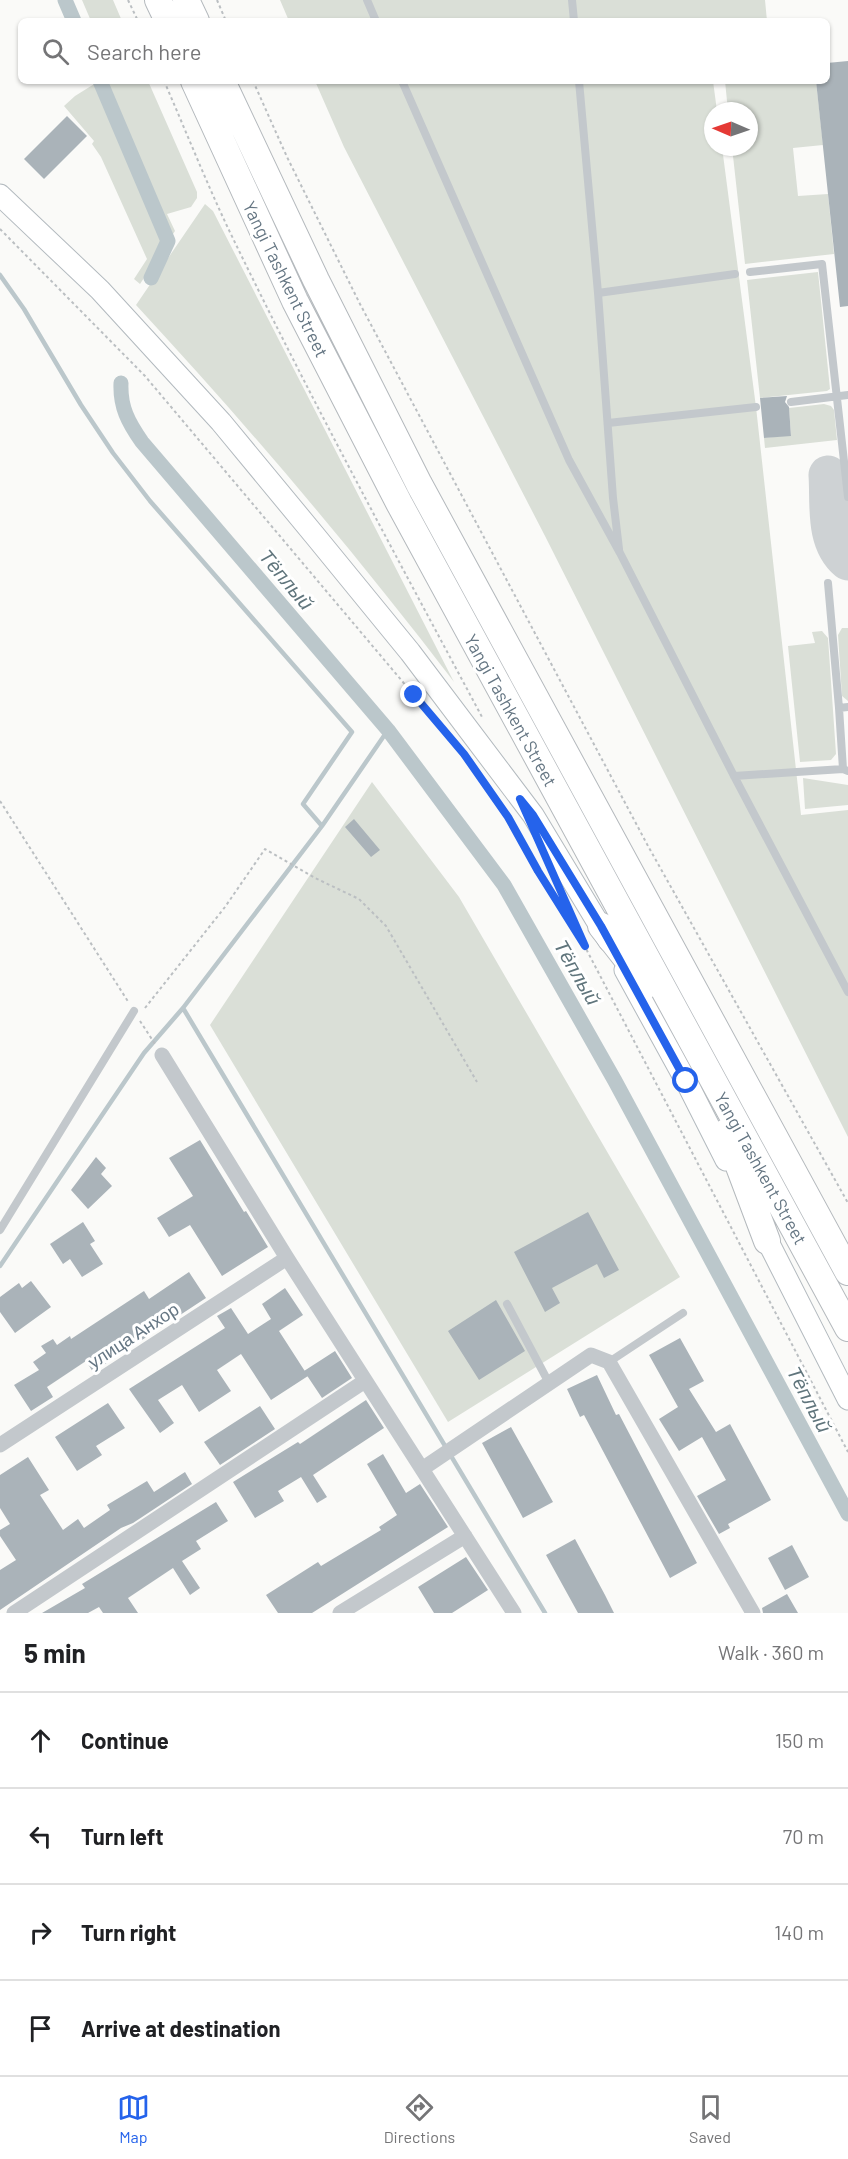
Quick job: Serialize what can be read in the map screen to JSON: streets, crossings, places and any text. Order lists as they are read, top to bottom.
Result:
{
  "streets": {
    "highway": ["Yangi Tashkent Street"],
    "street": ["улица Анхор"]
  },
  "water": ["Тёплый"],
  "north": "left",
  "page": {
    "search": "Search here",
    "heading": ["5 min", "Walk · 360 m"],
    "list": [
      ["Continue", "150 m"],
      ["Turn left", "70 m"],
      ["Turn right", "140 m"],
      "Arrive at destination"
    ],
    "nav": ["Map", "Directions", "Saved"]
  }
}
